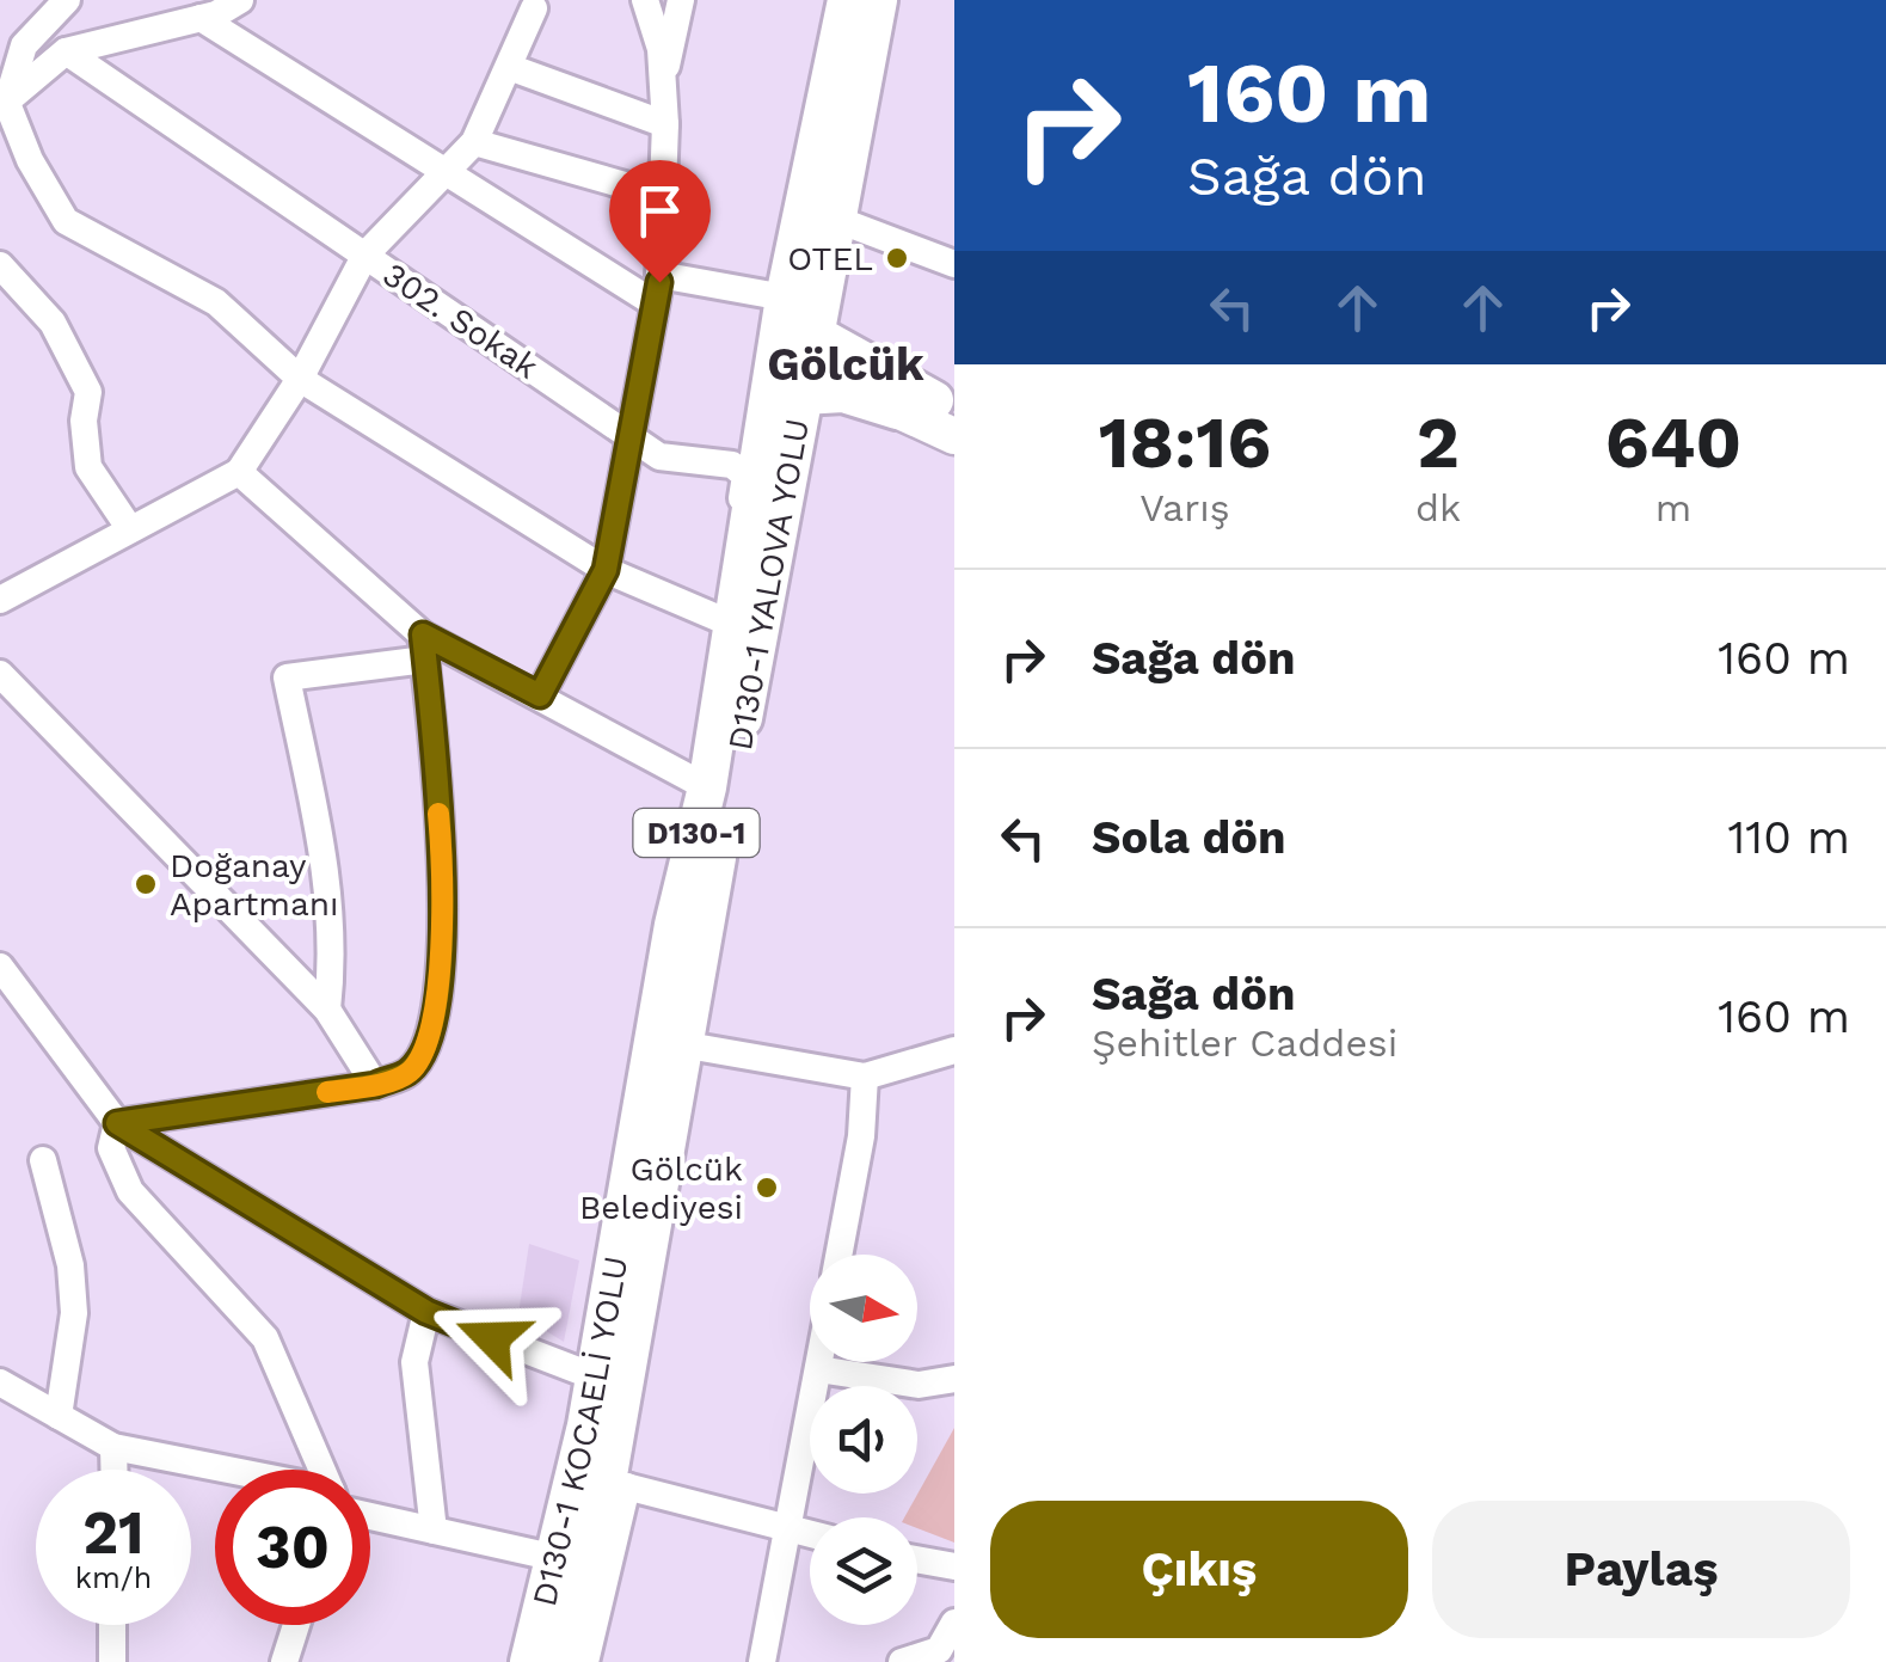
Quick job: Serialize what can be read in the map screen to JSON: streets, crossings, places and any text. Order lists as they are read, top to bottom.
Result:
{
  "streets": {
    "highway": ["D130-1 YALOVA YOLU", "D130-1", "D130-1 KOCAELİ YOLU"],
    "street": ["302. Sokak"]
  },
  "crossings": [
    ["302. Sokak", "D130-1 KOCAELİ YOLU"],
    ["D130-1 YALOVA YOLU", "D130-1 KOCAELİ YOLU"]
  ],
  "districts": ["Gölcük"],
  "places": ["OTEL", "Doğanay Apartmanı", "Gölcük Belediyesi"],
  "north": "right",
  "page": {
    "turn": ["160 m", "Sağa dön"],
    "eta": [
      "18:16",
      "Varış",
      "2",
      "dk",
      "640",
      "m"
    ],
    "list": [
      {
        "name": "Sağa dön",
        "value": "160 m"
      },
      {
        "name": "Sola dön",
        "value": "110 m"
      },
      {
        "name": "Sağa dön",
        "note": "Şehitler Caddesi",
        "value": "160 m"
      }
    ],
    "speed": "21 km/h",
    "limit": "30",
    "buttons": ["Çıkış", "Paylaş"]
  }
}
